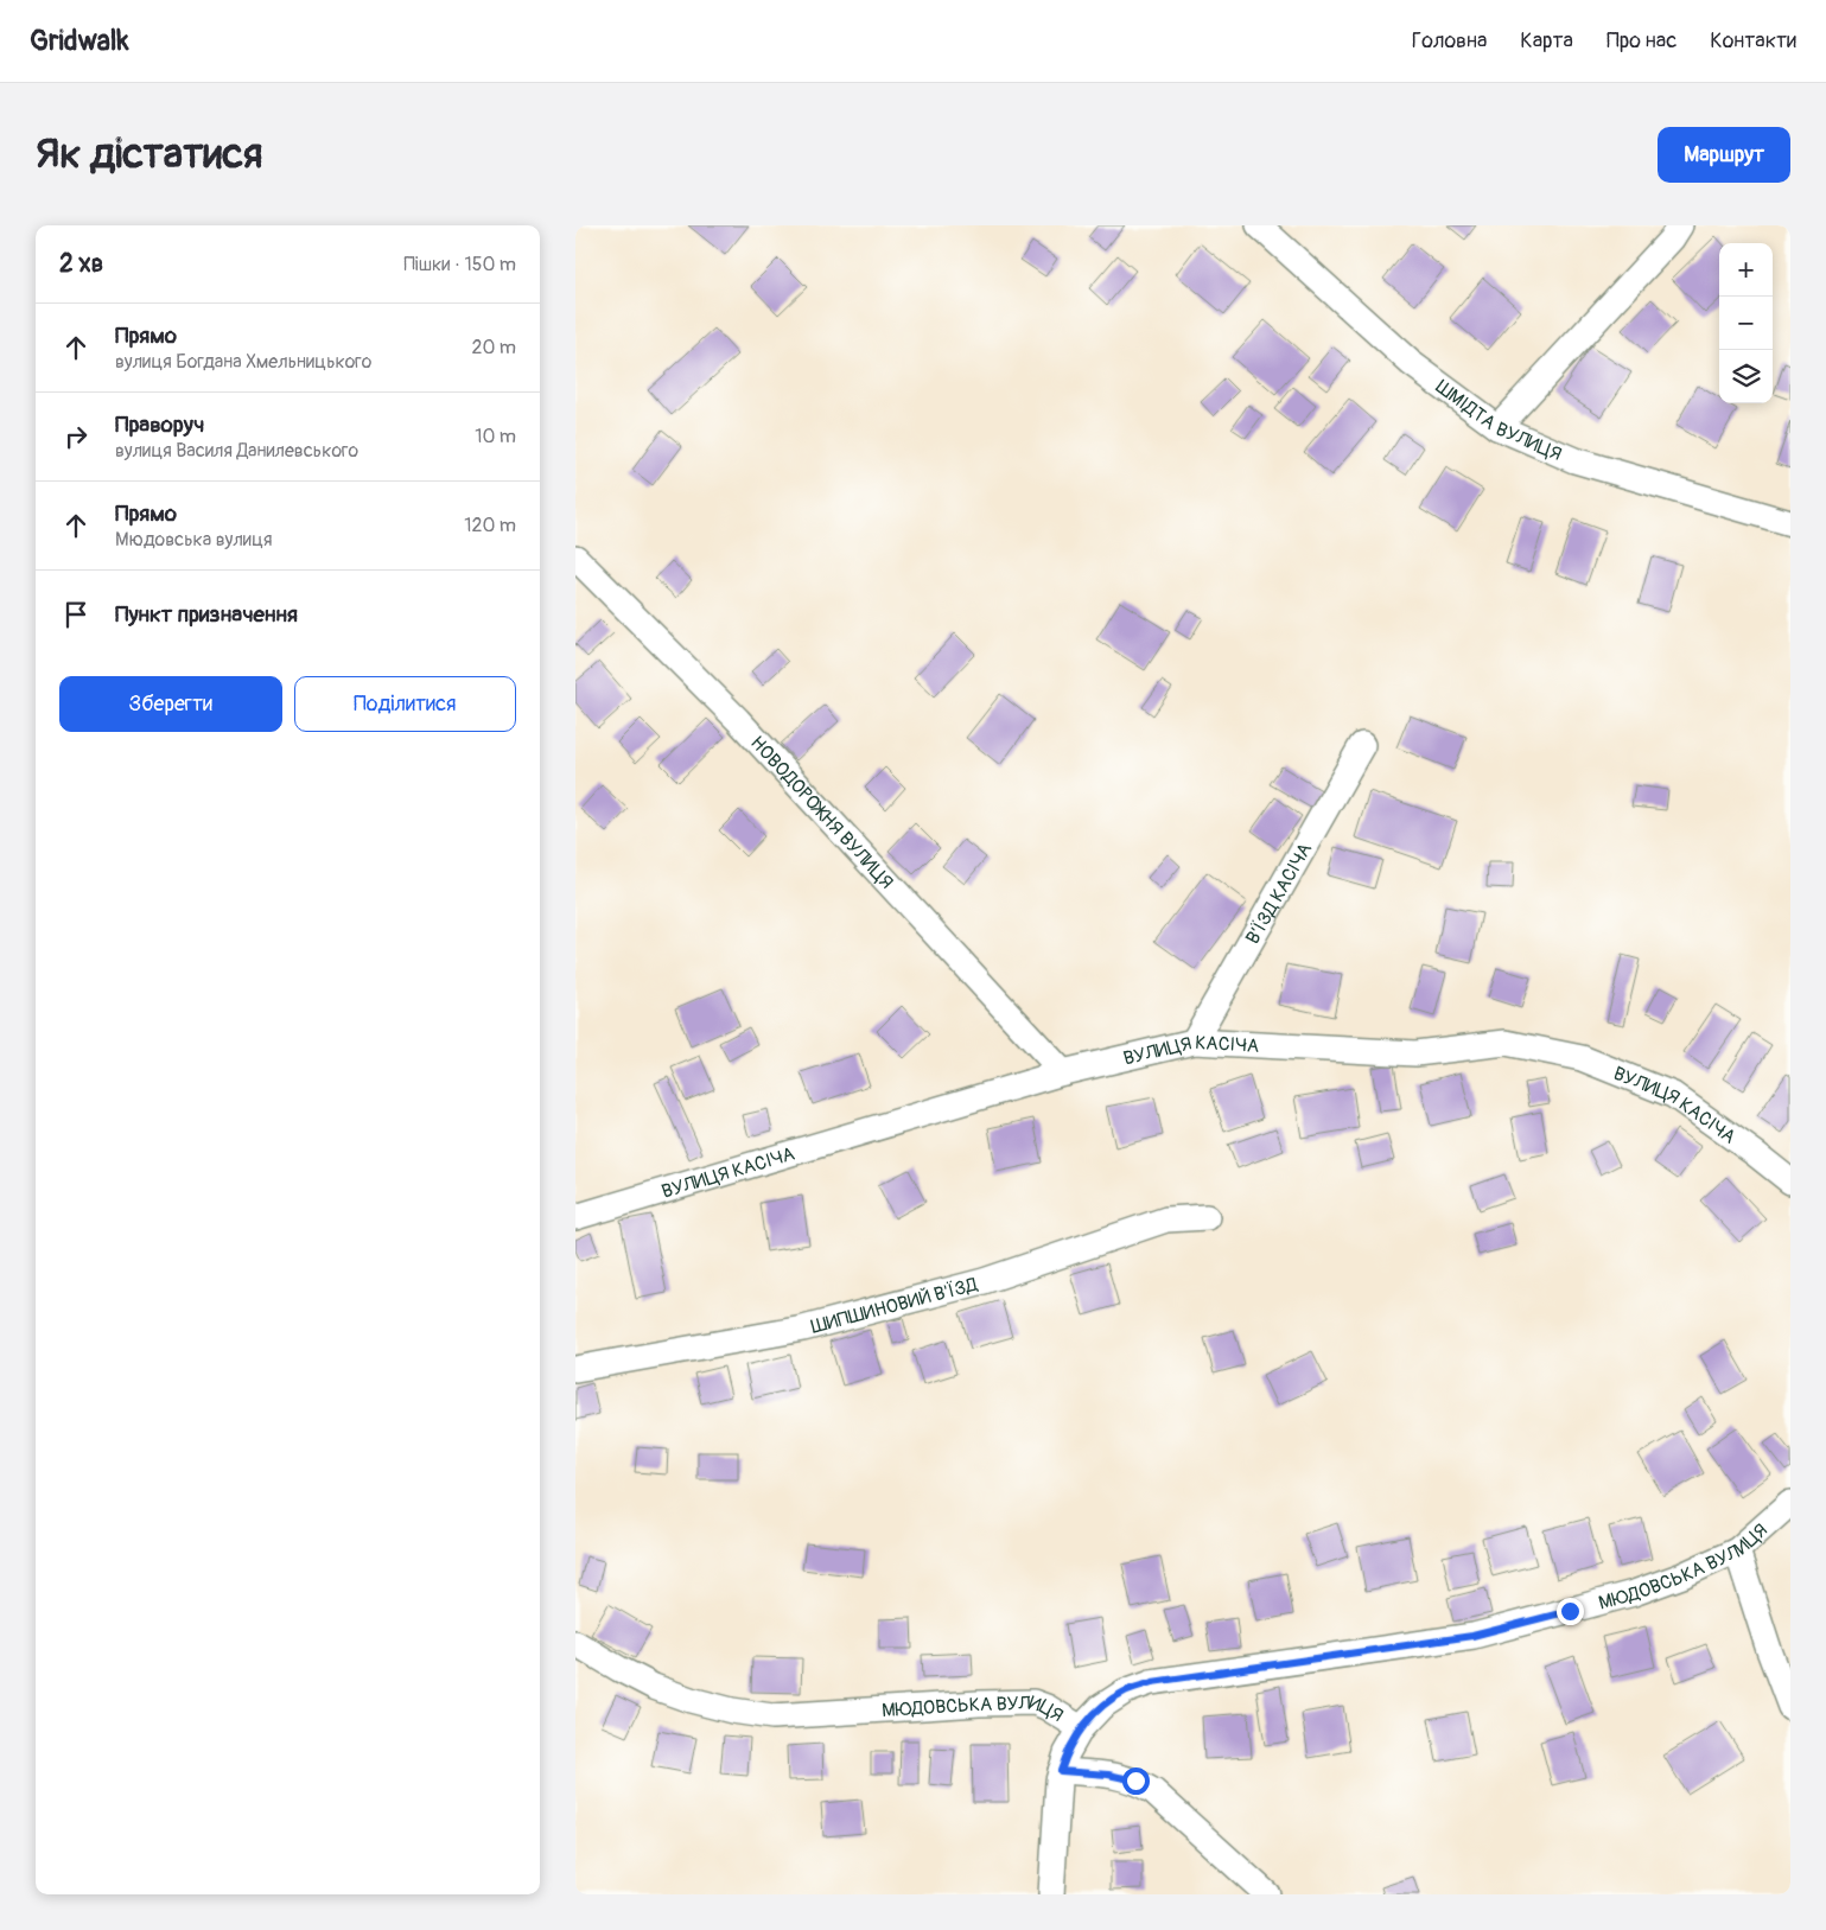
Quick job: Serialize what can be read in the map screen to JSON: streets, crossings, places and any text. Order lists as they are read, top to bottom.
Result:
{
  "streets": {
    "street": [
      "ШМІДТА ВУЛИЦЯ",
      "НОВОДОРОЖНЯ ВУЛИЦЯ",
      "В’ЇЗД КАСІЧА",
      "ВУЛИЦЯ КАСІЧА",
      "ШИПШИНОВИЙ В'ЇЗД",
      "МЮДОВСЬКА ВУЛИЦЯ"
    ]
  },
  "crossings": [
    ["НОВОДОРОЖНЯ ВУЛИЦЯ", "ВУЛИЦЯ КАСІЧА"],
    ["В’ЇЗД КАСІЧА", "ВУЛИЦЯ КАСІЧА"]
  ],
  "page": {
    "header": "Gridwalk",
    "nav": [
      "Головна",
      "Карта",
      "Про нас",
      "Контакти"
    ],
    "buttons": [
      "Маршрут",
      ["Зберегти", "Поділитися"]
    ],
    "title": "Як дістатися",
    "heading": ["2 хв", "Пішки · 150 m"],
    "map_buttons": ["+", "−"],
    "list": [
      ["Прямо", "вулиця Богдана Хмельницького", "20 m"],
      ["Праворуч", "вулиця Василя Данилевського", "10 m"],
      ["Прямо", "Мюдовська вулиця", "120 m"],
      "Пункт призначення"
    ]
  }
}
